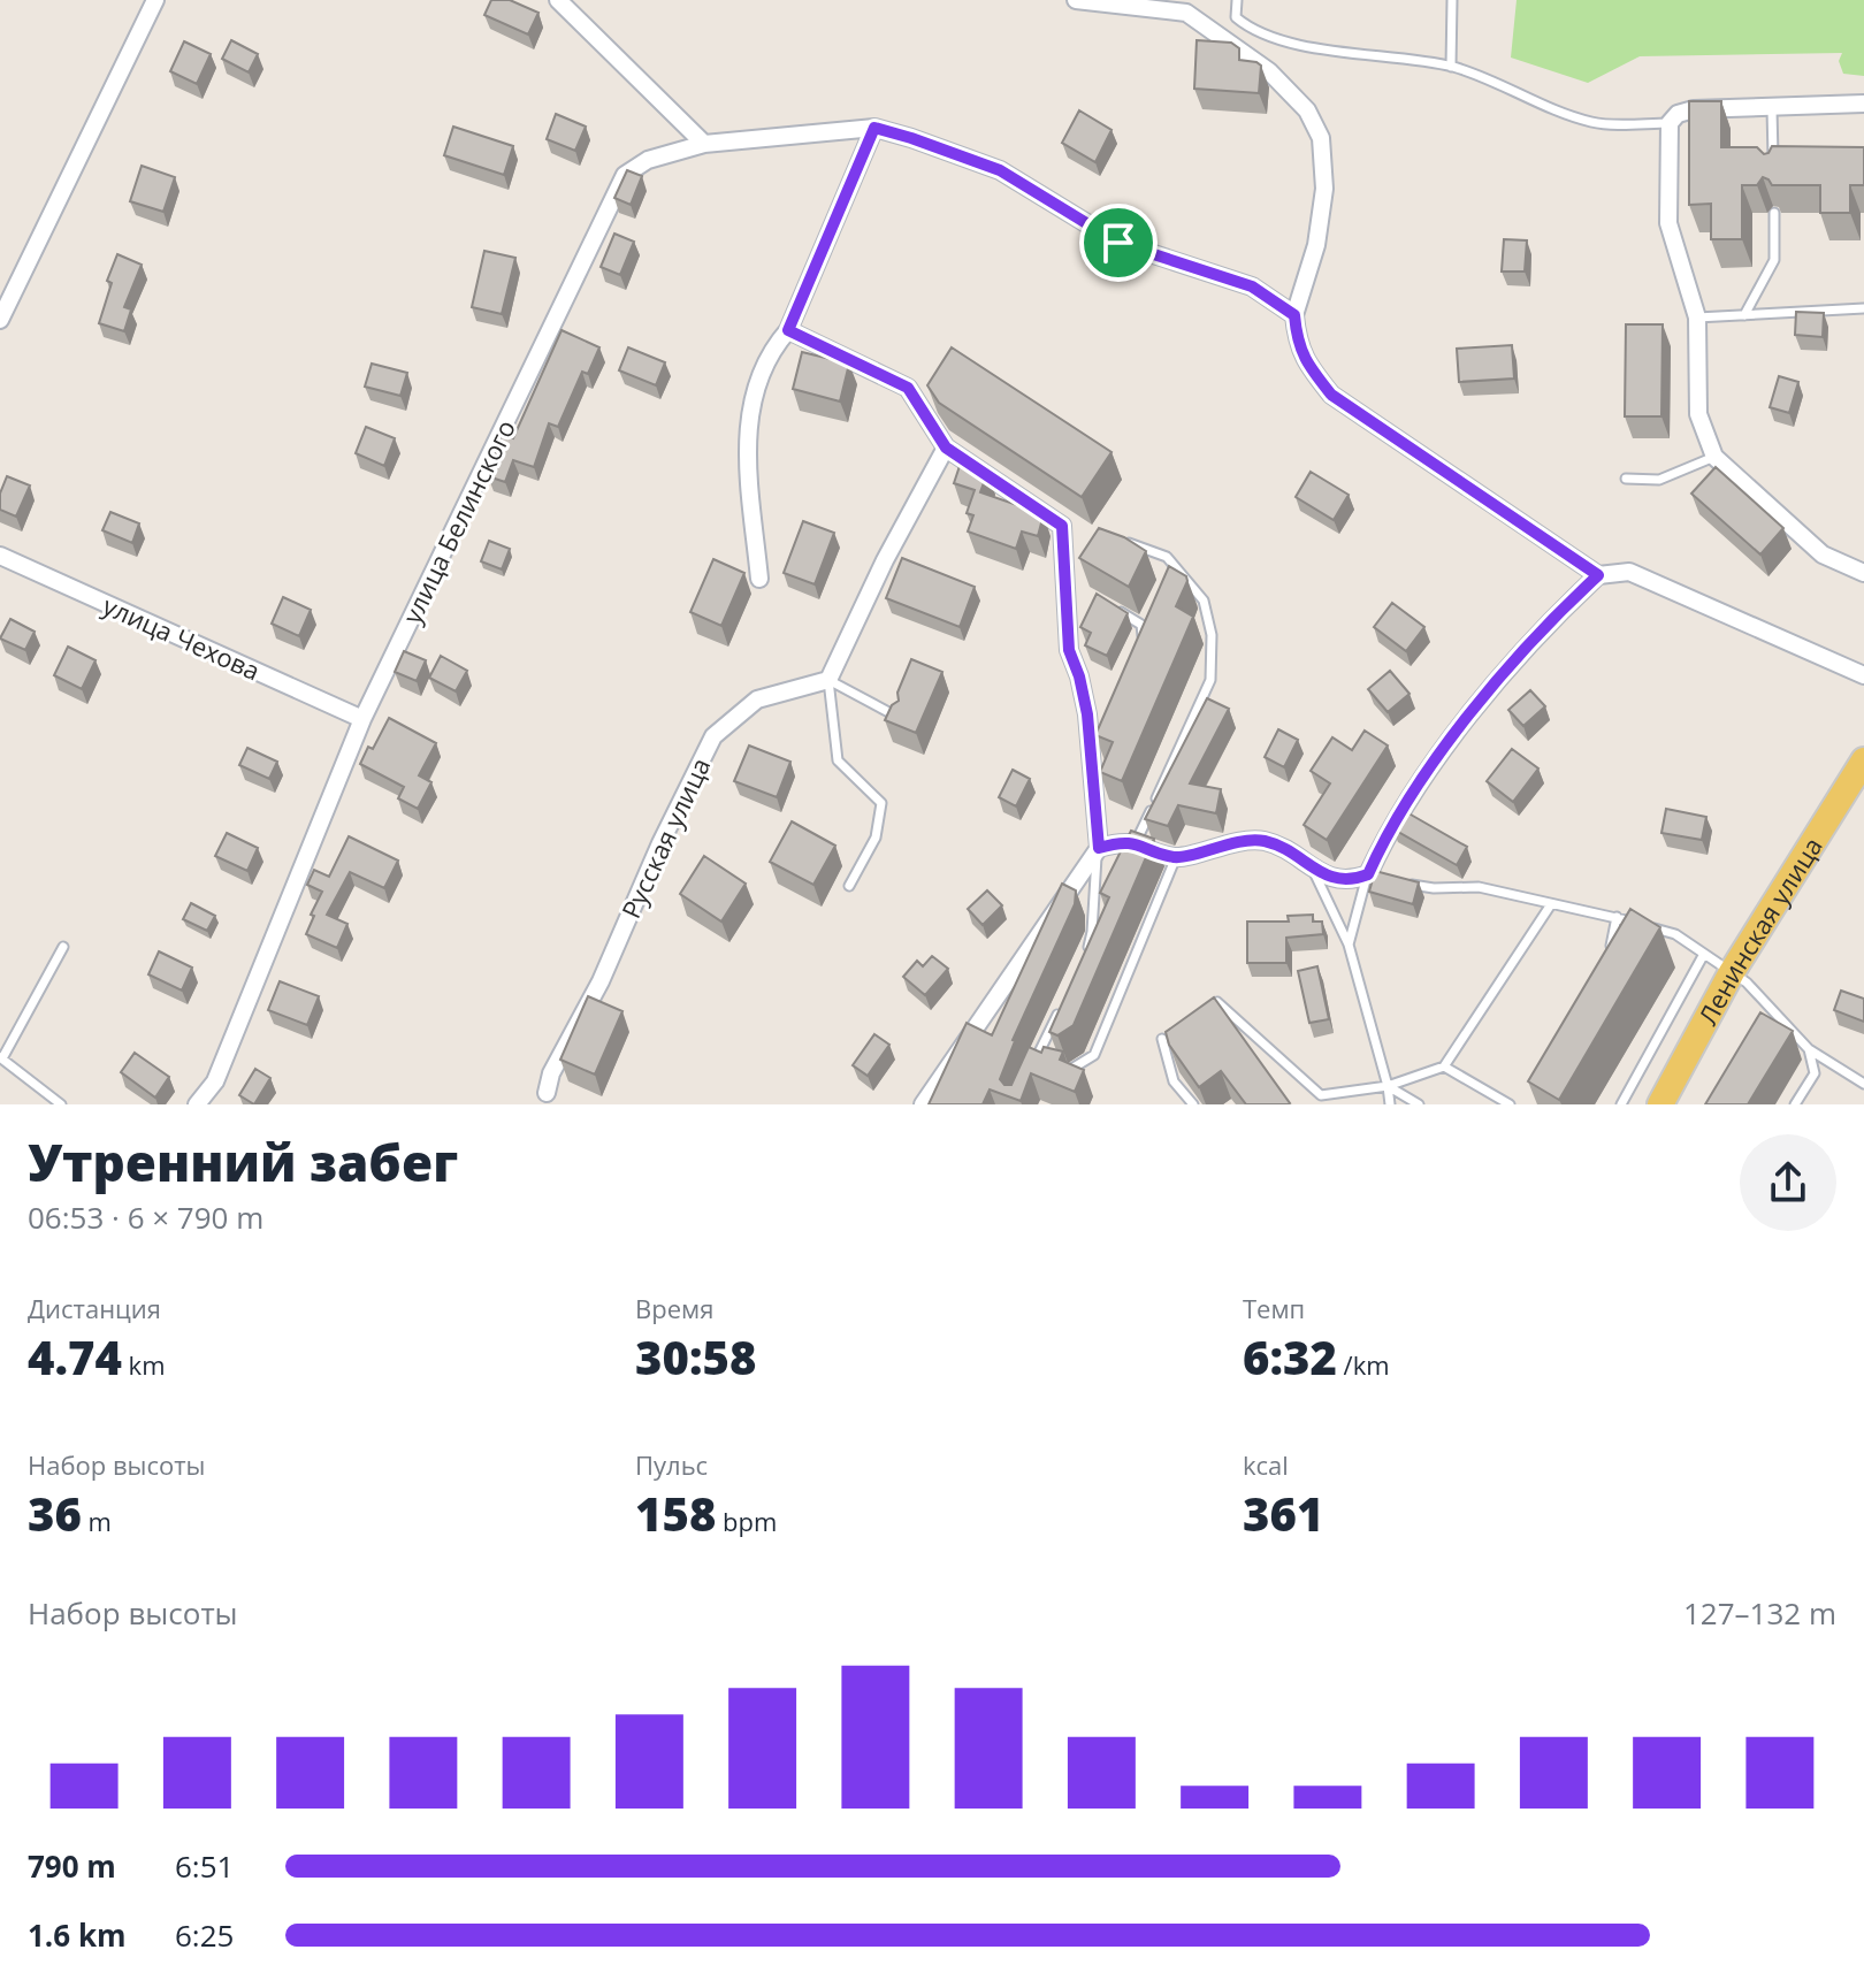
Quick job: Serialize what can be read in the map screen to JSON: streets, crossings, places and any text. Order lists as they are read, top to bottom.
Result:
{
  "streets": {
    "main road": ["Ленинская улица"],
    "street": ["улица Белинского", "улица Чехова", "Русская улица"]
  },
  "crossings": [
    ["улица Белинского", "улица Чехова"]
  ],
  "page": {
    "heading": ["Утренний забег", "06:53 · 6 × 790 m"],
    "stats": [
      ["Дистанция", "4.74 km"],
      ["Время", "30:58"],
      ["Темп", "6:32 /km"],
      ["Набор высоты", "36 m"],
      ["Пульс", "158 bpm"],
      ["kcal", "361"]
    ],
    "chart": ["Набор высоты", "127–132 m"],
    "list": [
      {
        "name": "790 m",
        "note": "6:51"
      },
      {
        "name": "1.6 km",
        "note": "6:25"
      }
    ]
  }
}
